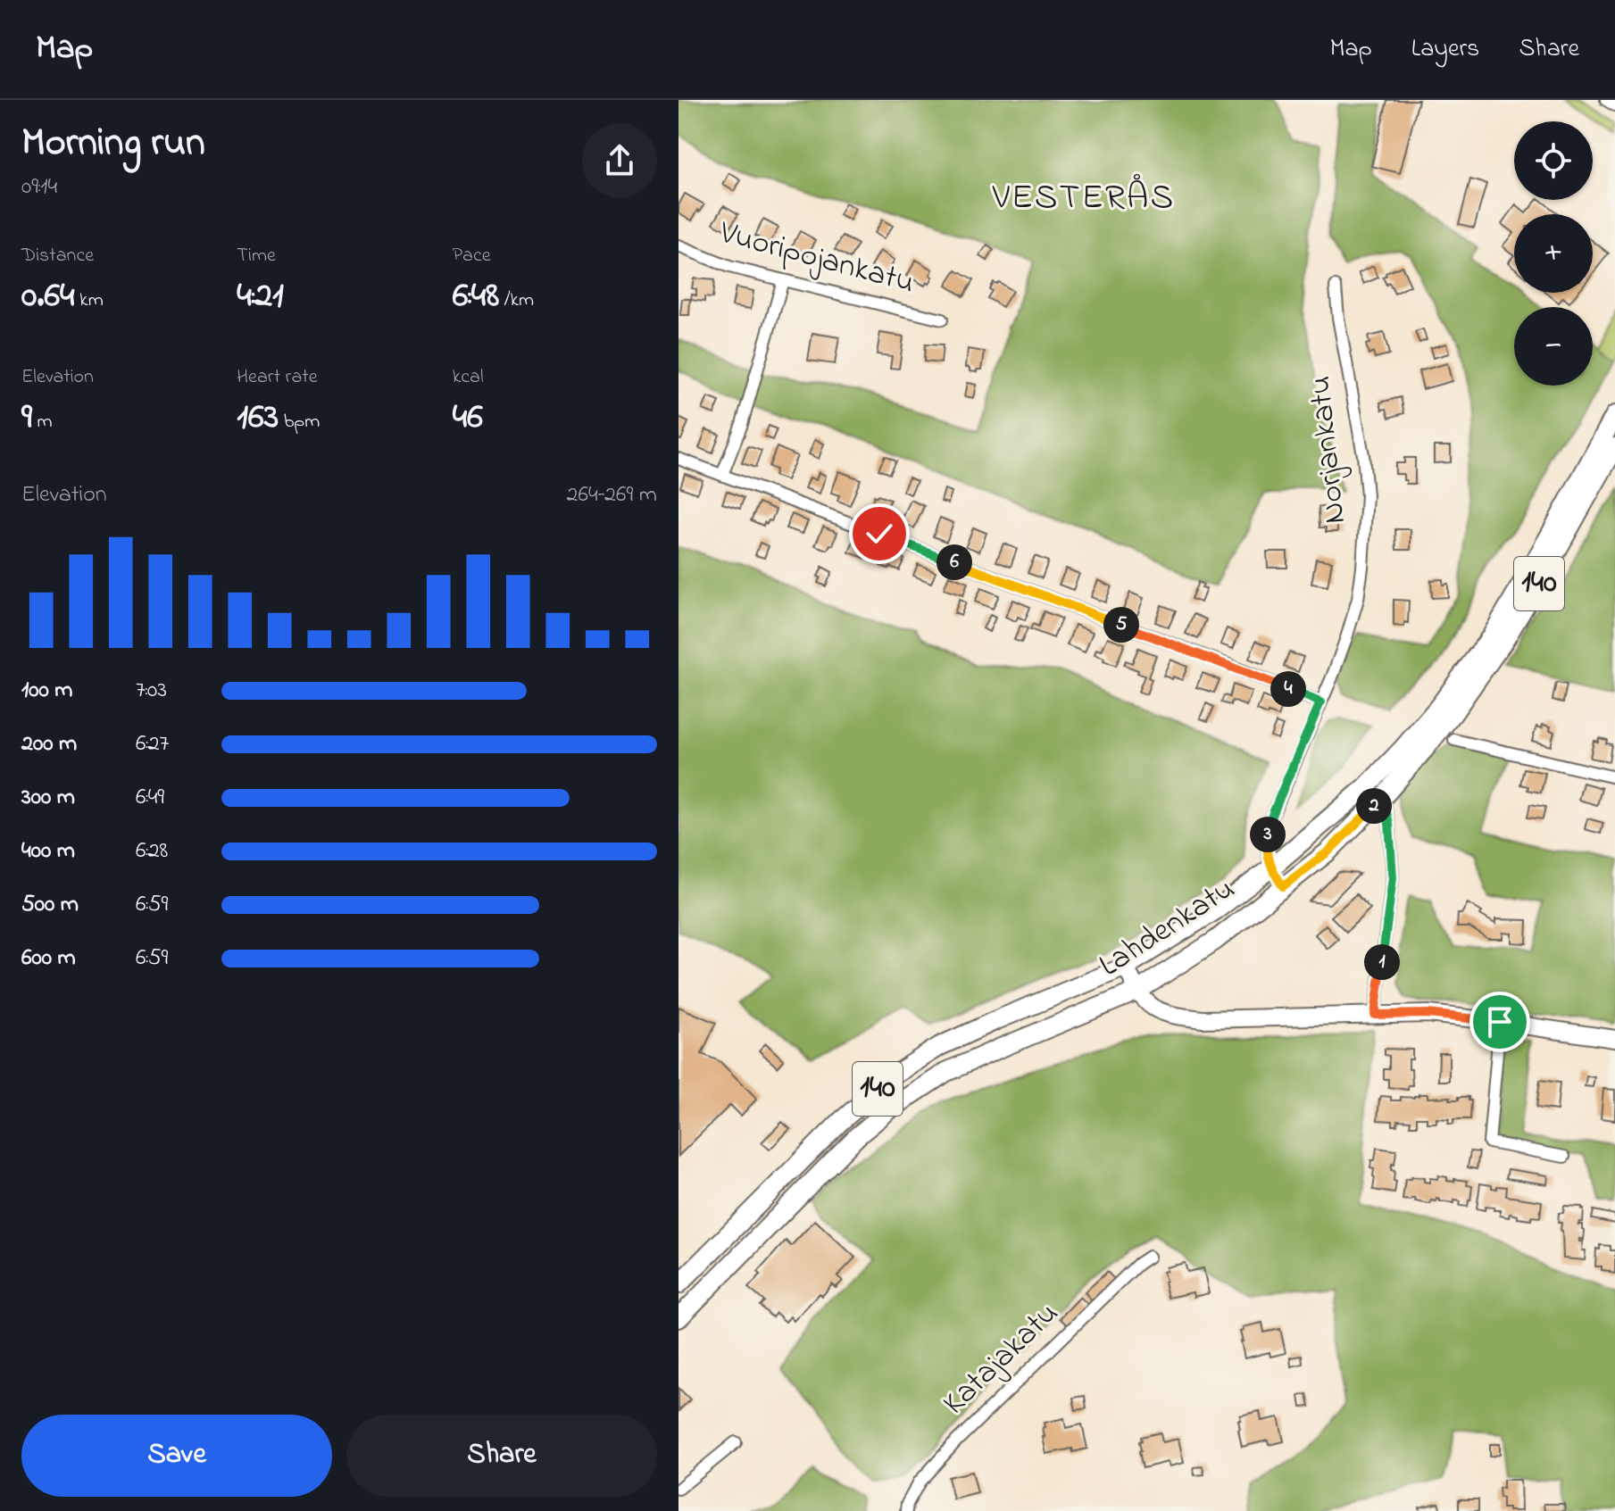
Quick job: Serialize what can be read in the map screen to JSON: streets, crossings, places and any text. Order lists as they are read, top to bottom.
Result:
{
  "streets": {
    "main road": ["140", "Lahdenkatu"],
    "street": ["Vuoripojankatu", "Norjankatu", "Katajakatu"]
  },
  "crossings": [
    ["Norjankatu", "Lahdenkatu"]
  ],
  "districts": ["VESTERÅS"],
  "page": {
    "header": "Map",
    "nav": ["Map", "Layers", "Share"],
    "heading": ["Morning run", "09:14"],
    "map_buttons": ["+", "−"],
    "stats": [
      ["Distance", "0.64 km"],
      ["Time", "4:21"],
      ["Pace", "6:48 /km"],
      ["Elevation", "9 m"],
      ["Heart rate", "163 bpm"],
      ["kcal", "46"]
    ],
    "chart": ["Elevation", "264–269 m"],
    "pins": [
      "6",
      "5",
      "4",
      "2",
      "3",
      "1"
    ],
    "list": [
      {
        "name": "100 m",
        "note": "7:03"
      },
      {
        "name": "200 m",
        "note": "6:27"
      },
      {
        "name": "300 m",
        "note": "6:49"
      },
      {
        "name": "400 m",
        "note": "6:28"
      },
      {
        "name": "500 m",
        "note": "6:59"
      },
      {
        "name": "600 m",
        "note": "6:59"
      }
    ],
    "buttons": ["Save", "Share"]
  }
}
